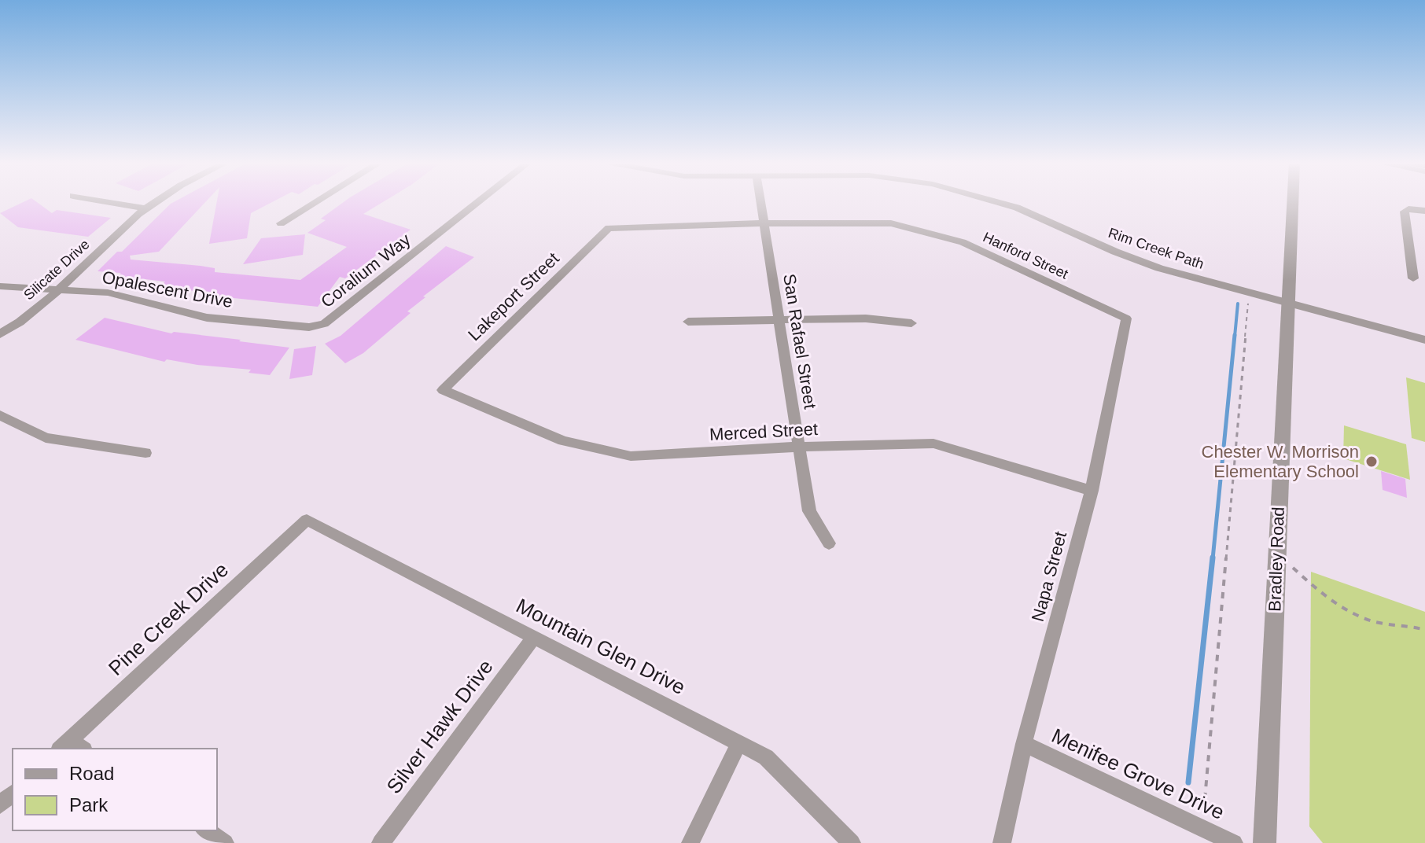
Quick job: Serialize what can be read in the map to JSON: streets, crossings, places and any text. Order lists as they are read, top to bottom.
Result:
{
  "streets": {
    "street": [
      "Rim Creek Path",
      "Hanford Street",
      "Silicate Drive",
      "Coralium Way",
      "Opalescent Drive",
      "Lakeport Street",
      "San Rafael Street",
      "Merced Street",
      "Bradley Road",
      "Napa Street",
      "Pine Creek Drive",
      "Mountain Glen Drive",
      "Silver Hawk Drive",
      "Menifee Grove Drive"
    ]
  },
  "crossings": [
    ["Rim Creek Path", "Bradley Road"],
    ["Hanford Street", "Lakeport Street"],
    ["Hanford Street", "San Rafael Street"],
    ["Hanford Street", "Napa Street"],
    ["Silicate Drive", "Opalescent Drive"],
    ["Coralium Way", "Opalescent Drive"],
    ["Lakeport Street", "Merced Street"],
    ["San Rafael Street", "Merced Street"],
    ["Merced Street", "Napa Street"],
    ["Napa Street", "Menifee Grove Drive"],
    ["Pine Creek Drive", "Mountain Glen Drive"],
    ["Mountain Glen Drive", "Silver Hawk Drive"]
  ],
  "places": ["Chester W. Morrison Elementary School"],
  "legend": ["Road", "Park"]
}
